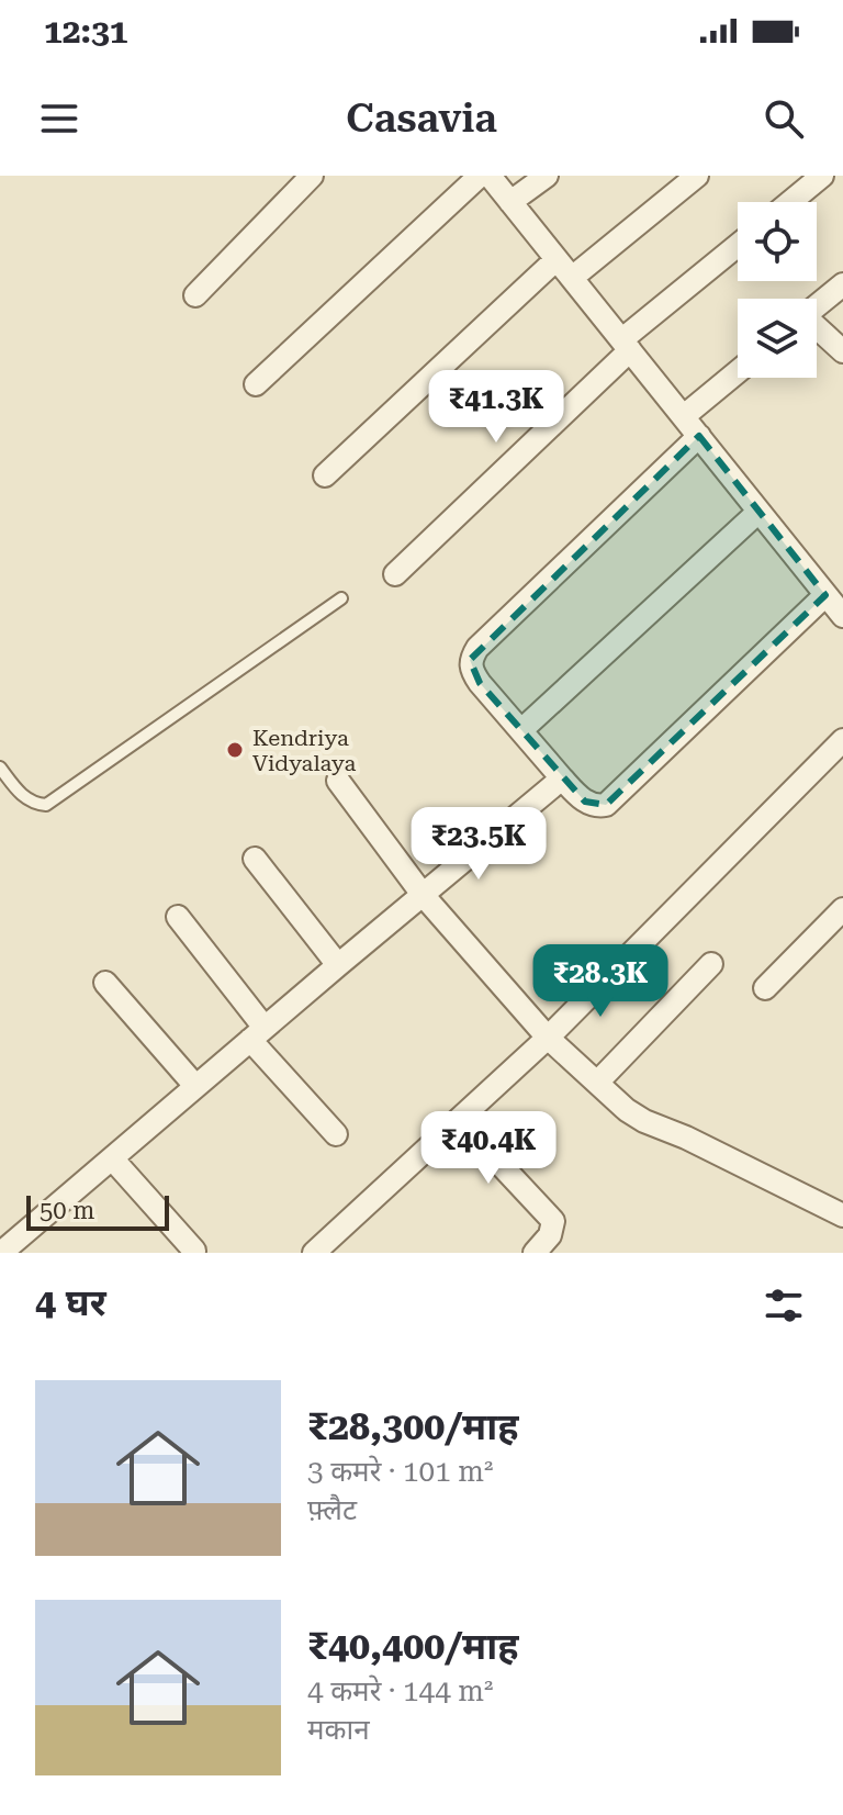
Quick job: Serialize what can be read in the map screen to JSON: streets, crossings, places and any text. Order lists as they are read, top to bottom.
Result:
{
  "places": ["Kendriya Vidyalaya"],
  "scale_bar": "50 m",
  "page": {
    "status": "12:31",
    "header": "Casavia",
    "price": [
      "₹41.3K",
      "₹23.5K",
      "₹28.3K",
      "₹40.4K"
    ],
    "scale": "50 m",
    "heading": "4 घर",
    "list": [
      {
        "name": "₹28,300/माह",
        "note": "3 कमरे · 101 m² · फ़्लैट"
      },
      {
        "name": "₹40,400/माह",
        "note": "4 कमरे · 144 m² · मकान"
      }
    ]
  }
}
